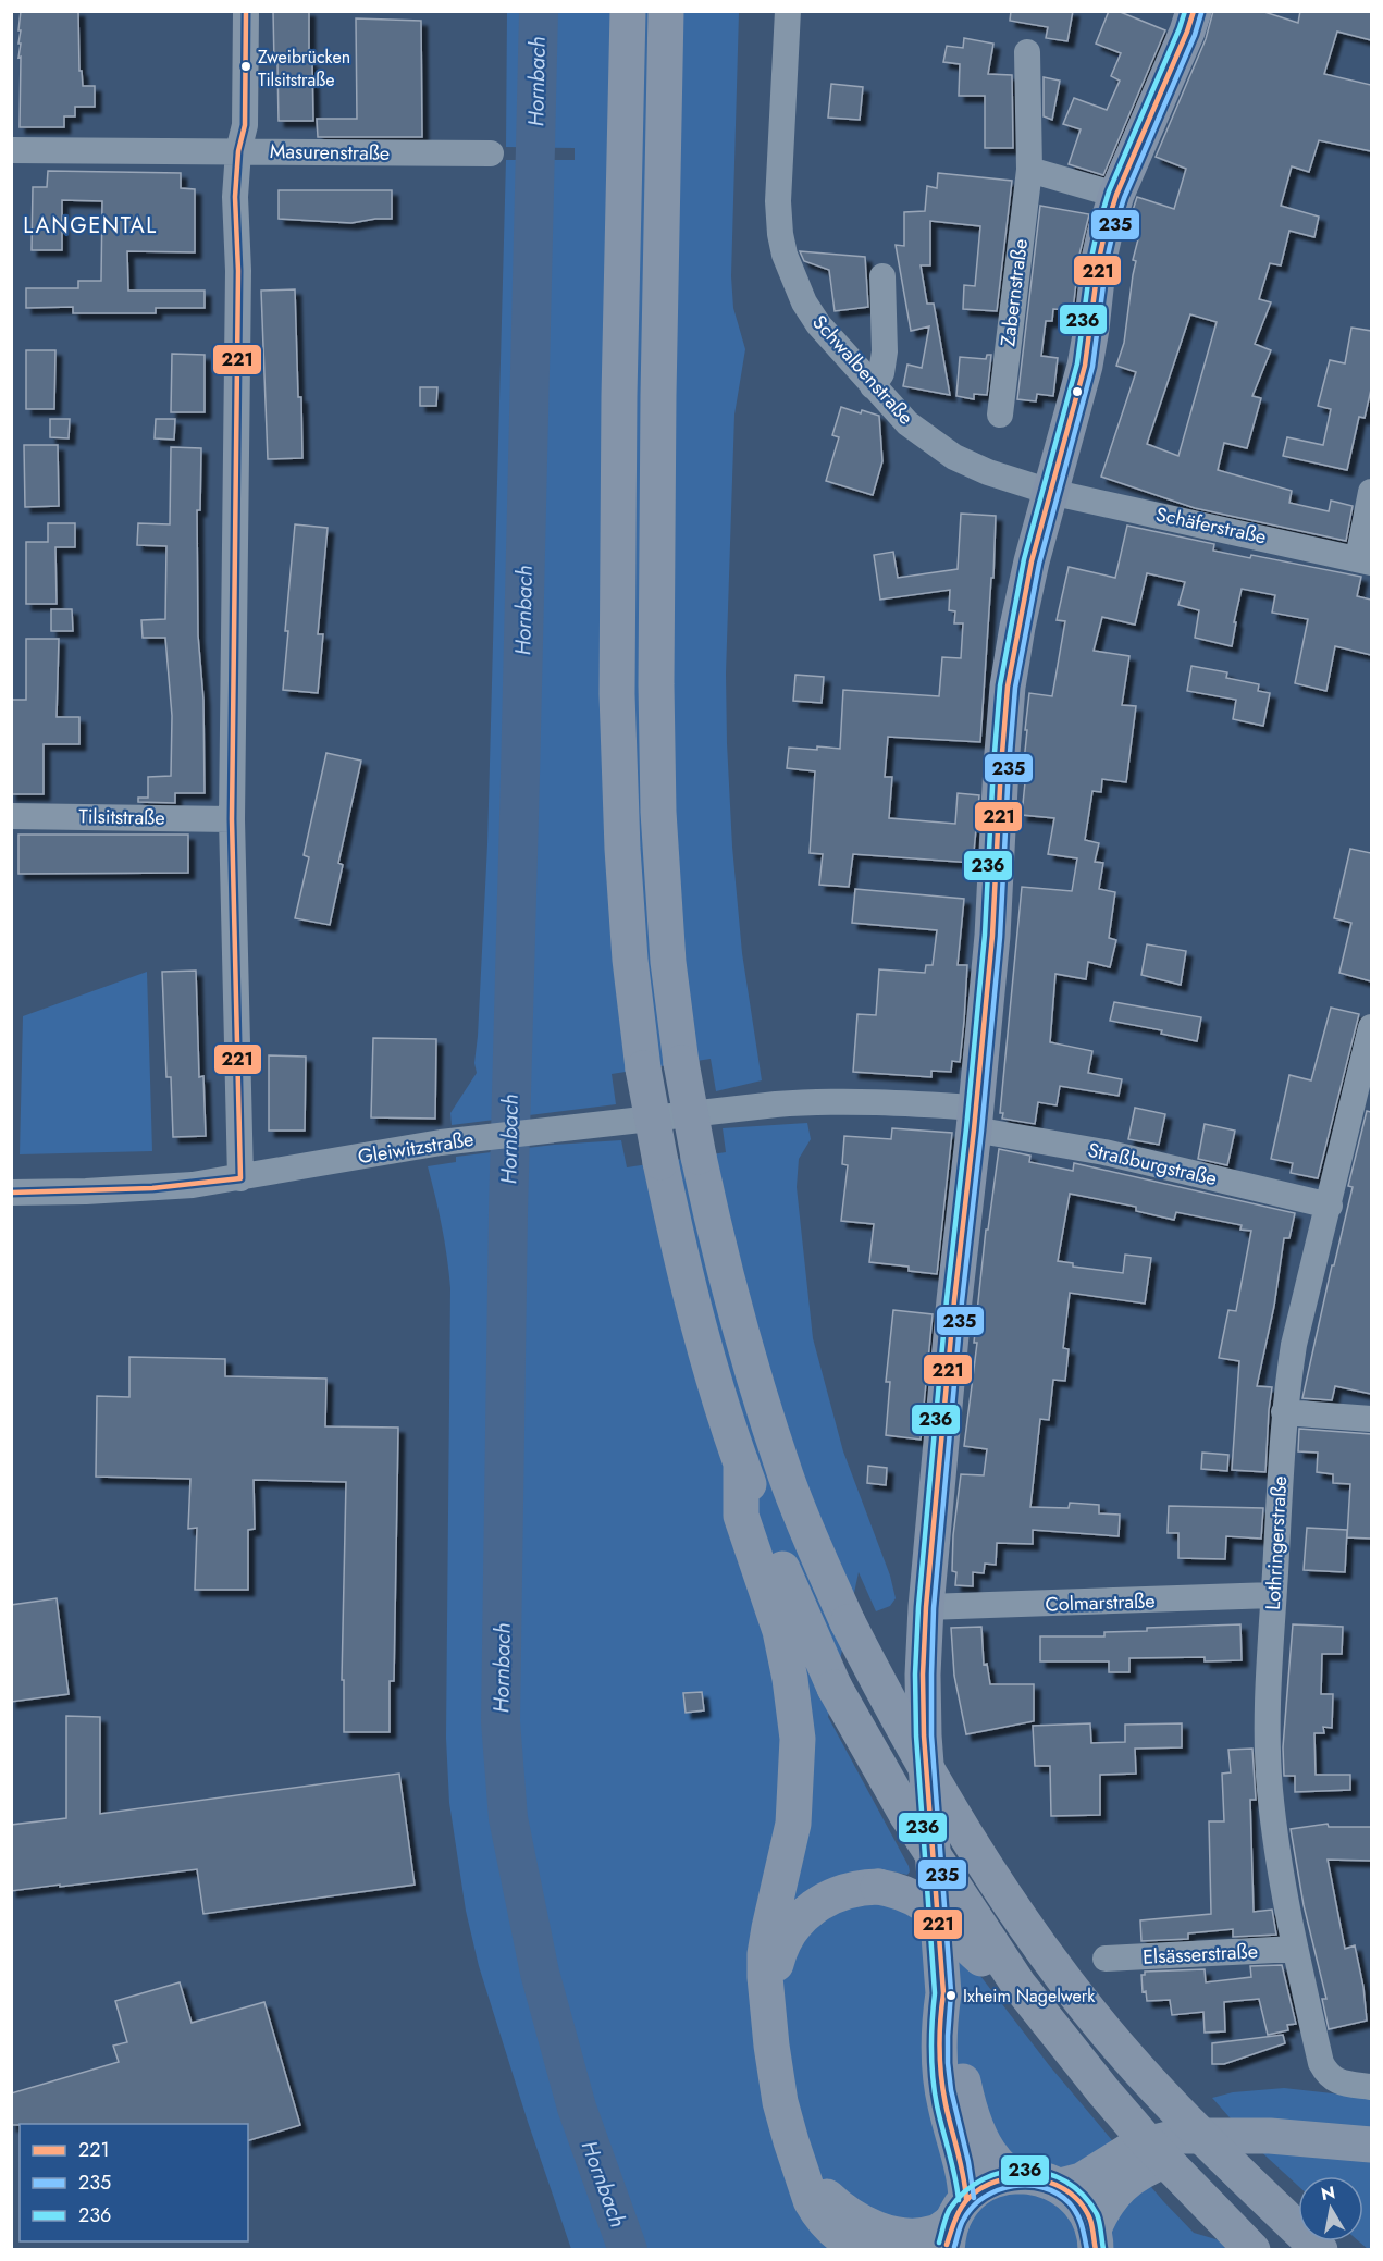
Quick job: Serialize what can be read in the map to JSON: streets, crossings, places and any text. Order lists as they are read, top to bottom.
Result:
{
  "streets": {
    "street": [
      "Masurenstraße",
      "Zabernstraße",
      "Schwalbenstraße",
      "Schäferstraße",
      "Tilsitstraße",
      "Gleiwitzstraße",
      "Straßburgstraße",
      "Lothringerstraße",
      "Colmarstraße",
      "Elsässerstraße"
    ]
  },
  "crossings": [
    ["Schwalbenstraße", "Schäferstraße"],
    ["Gleiwitzstraße", "Straßburgstraße"],
    ["Straßburgstraße", "Lothringerstraße"],
    ["Lothringerstraße", "Colmarstraße"],
    ["Lothringerstraße", "Elsässerstraße"]
  ],
  "districts": ["LANGENTAL"],
  "water": ["Hornbach"],
  "places": ["Zweibrücken Tilsitstraße", "Ixheim Nagelwerk"],
  "lines": ["transit line 221", "transit line 236", "transit line 235"],
  "legend": ["221", "235", "236"],
  "north": "top"
}
